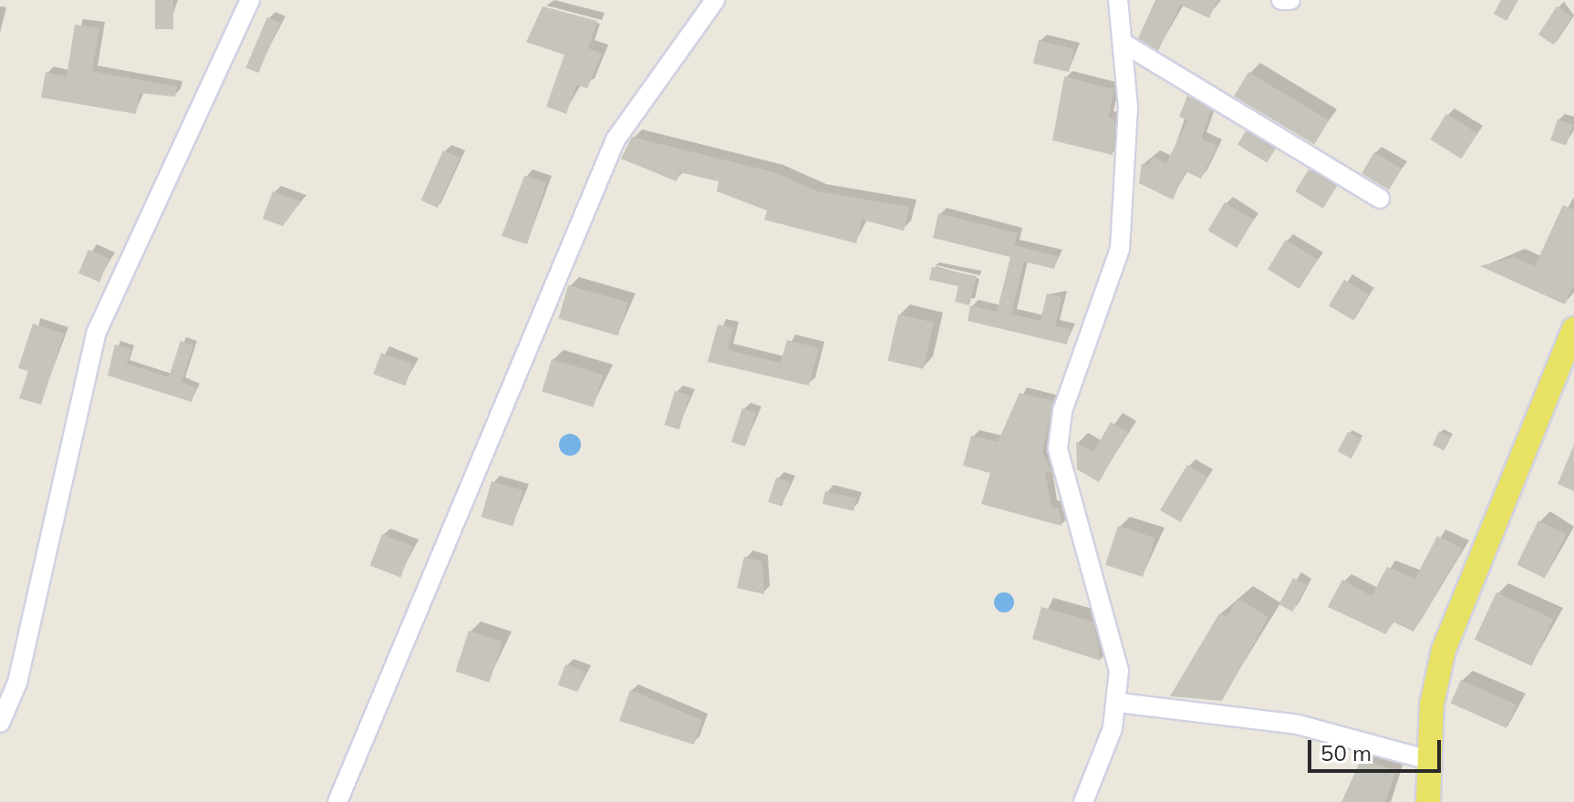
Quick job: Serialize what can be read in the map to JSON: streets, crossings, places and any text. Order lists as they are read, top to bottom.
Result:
{
  "scale_bar": "50 m"
}
